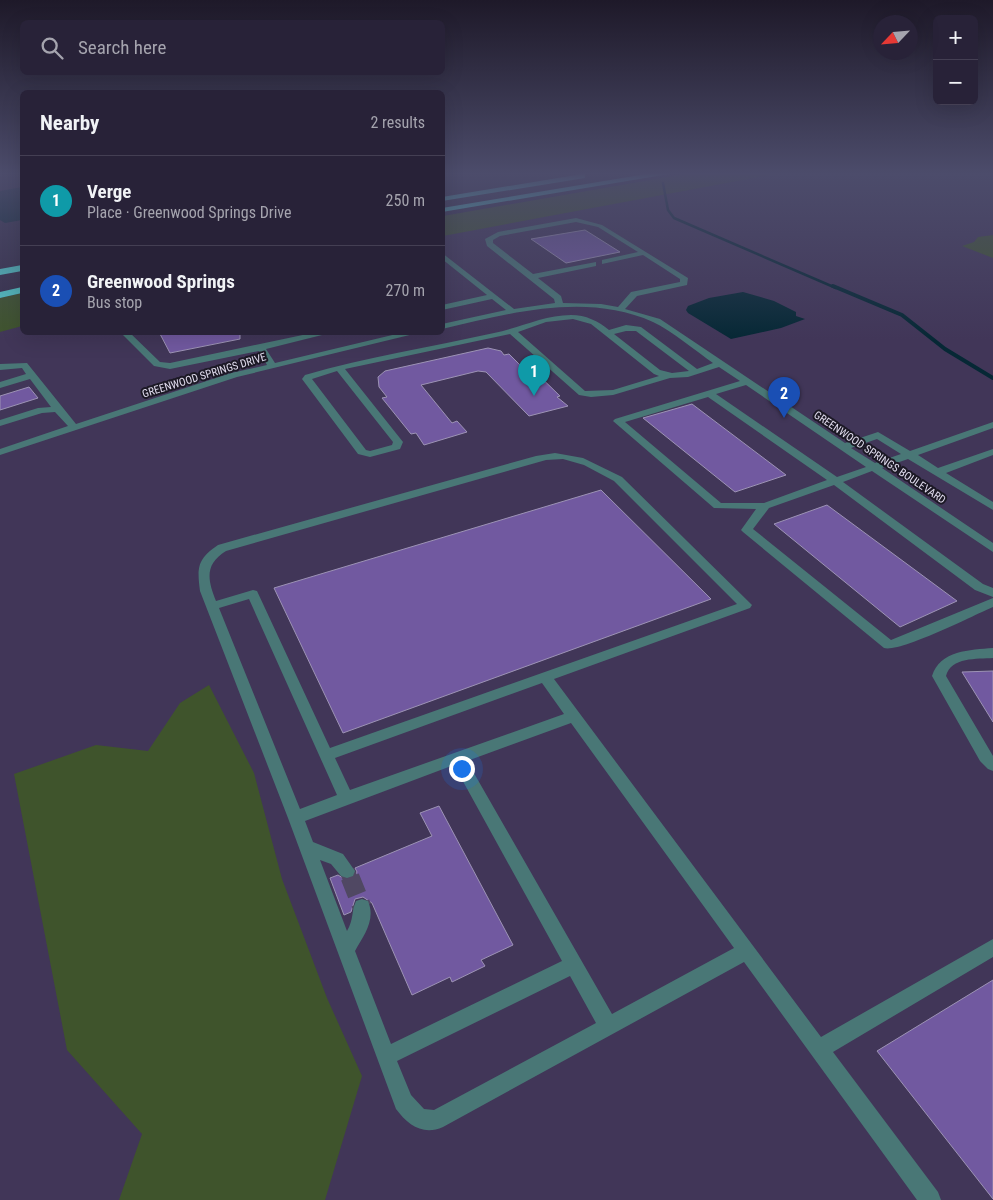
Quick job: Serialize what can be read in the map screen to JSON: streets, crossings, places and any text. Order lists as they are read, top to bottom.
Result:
{
  "streets": {
    "street": ["GREENWOOD SPRINGS DRIVE", "GREENWOOD SPRINGS BOULEVARD"]
  },
  "north": "bottom left",
  "page": {
    "map_buttons": ["+", "−"],
    "search": "Search here",
    "heading": ["Nearby", "2 results"],
    "list": [
      {
        "mark": "1",
        "name": "Verge",
        "note": "Place · Greenwood Springs Drive",
        "value": "250 m"
      },
      {
        "mark": "2",
        "name": "Greenwood Springs",
        "note": "Bus stop",
        "value": "270 m"
      }
    ],
    "pins": ["1", "2"]
  }
}
